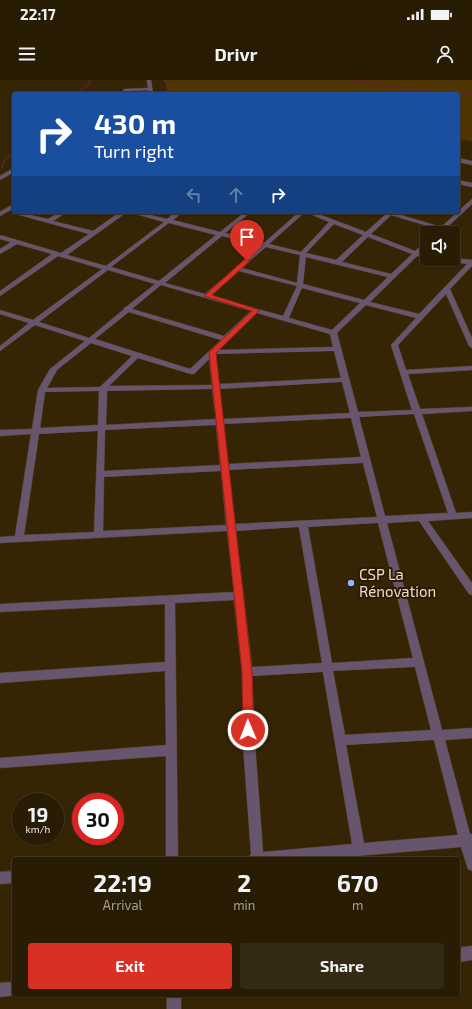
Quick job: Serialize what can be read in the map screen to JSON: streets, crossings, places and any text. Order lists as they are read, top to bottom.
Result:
{
  "places": ["CSP La Rénovation"],
  "page": {
    "status": "22:17",
    "header": "Drivr",
    "turn": ["430 m", "Turn right"],
    "speed": "19 km/h",
    "limit": "30",
    "eta": [
      "22:19",
      "Arrival",
      "2",
      "min",
      "670",
      "m"
    ],
    "buttons": ["Exit", "Share"]
  }
}
